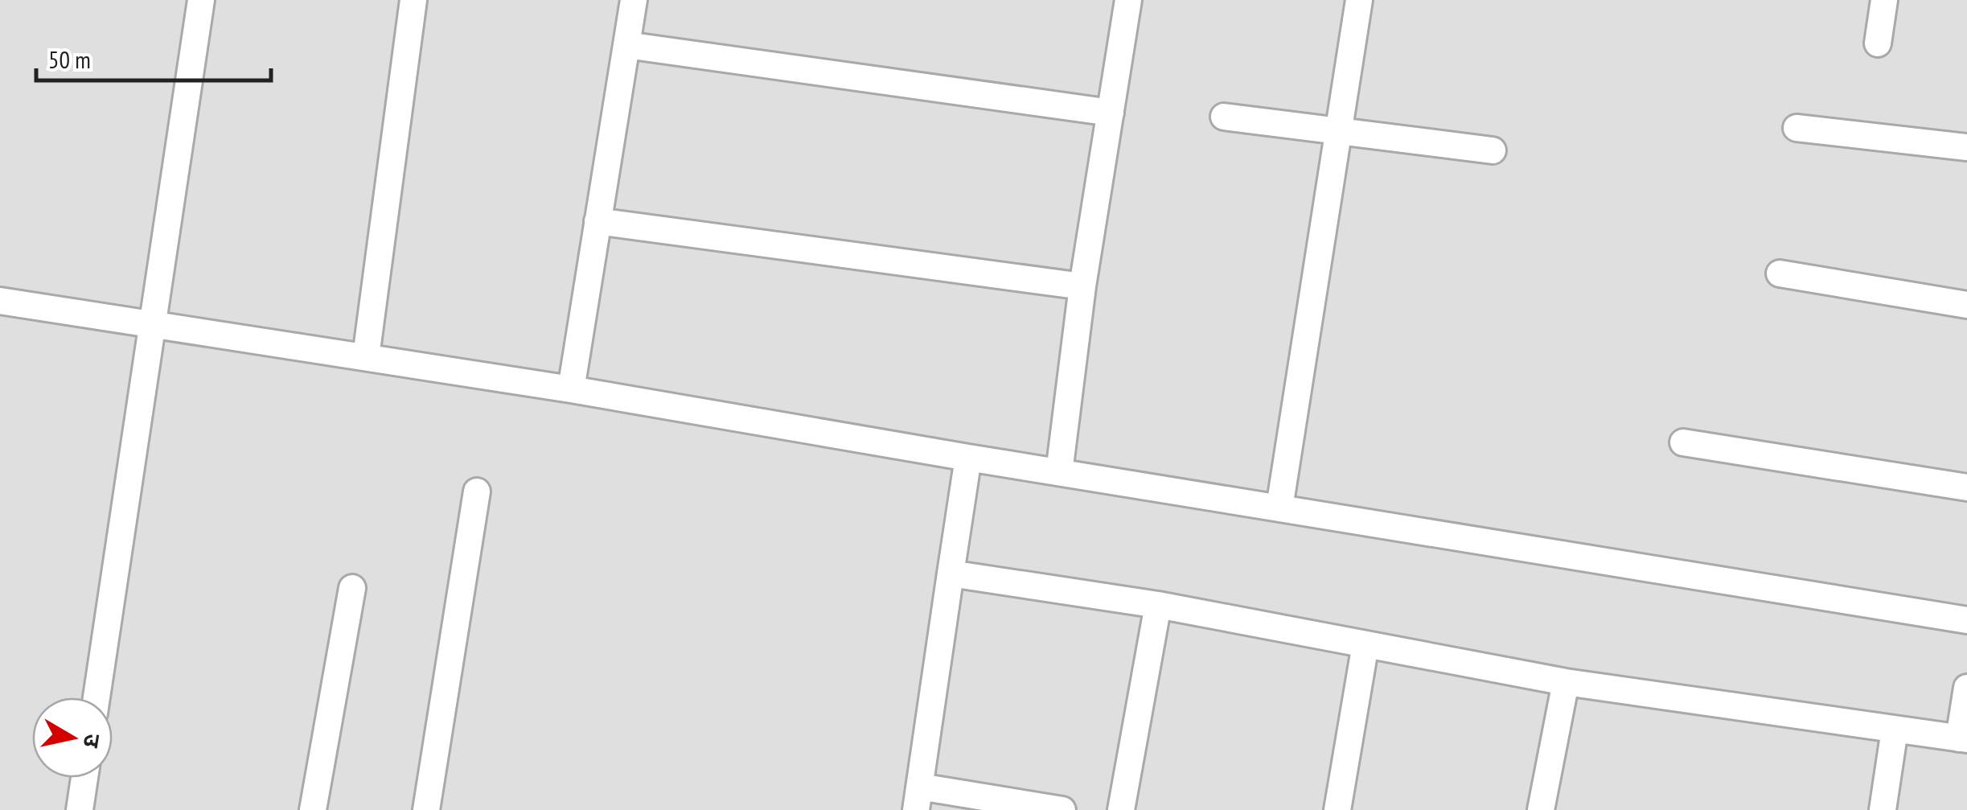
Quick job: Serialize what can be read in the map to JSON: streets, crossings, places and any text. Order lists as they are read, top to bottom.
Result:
{
  "scale_bar": "50 m",
  "north": "right"
}
